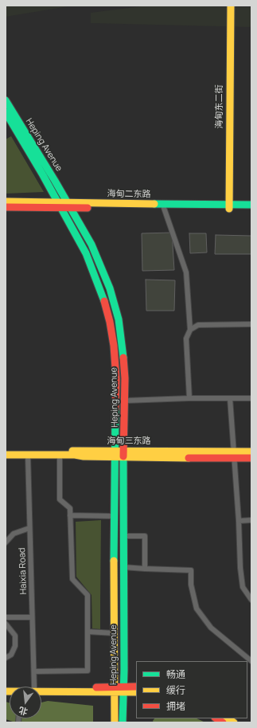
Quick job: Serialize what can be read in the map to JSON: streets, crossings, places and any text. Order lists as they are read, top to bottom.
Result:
{
  "streets": {
    "main road": [
      "海甸东二街",
      "Heping Avenue",
      "海甸二东路",
      "海甸三东路"
    ],
    "street": ["Haixia Road"]
  },
  "crossings": [
    ["海甸东二街", "海甸二东路"],
    ["Heping Avenue", "海甸二东路"],
    ["Heping Avenue", "海甸三东路"]
  ],
  "legend": ["畅通", "缓行", "拥堵"],
  "north": "bottom"
}
